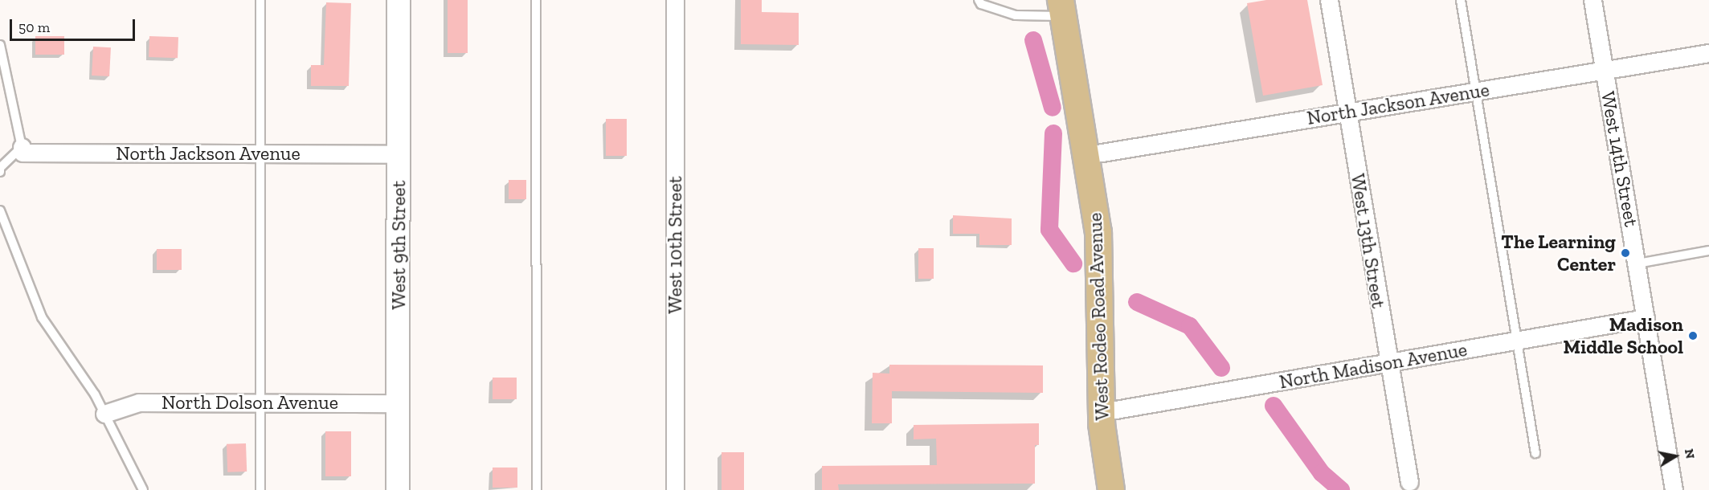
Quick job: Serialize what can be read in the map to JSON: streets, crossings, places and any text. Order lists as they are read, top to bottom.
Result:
{
  "streets": {
    "main road": ["West Rodeo Road Avenue"],
    "street": [
      "North Jackson Avenue",
      "West 14th Street",
      "West 13th Street",
      "West 9th Street",
      "West 10th Street",
      "North Madison Avenue",
      "North Dolson Avenue"
    ]
  },
  "crossings": [
    ["North Jackson Avenue", "West 14th Street"],
    ["North Jackson Avenue", "West 13th Street"],
    ["North Jackson Avenue", "West 9th Street"],
    ["North Jackson Avenue", "West Rodeo Road Avenue"],
    ["West 14th Street", "North Madison Avenue"],
    ["West 13th Street", "North Madison Avenue"],
    ["West 9th Street", "North Dolson Avenue"],
    ["West Rodeo Road Avenue", "North Madison Avenue"]
  ],
  "places": ["The Learning Center", "Madison Middle School"],
  "scale_bar": "50 m",
  "north": "right"
}
